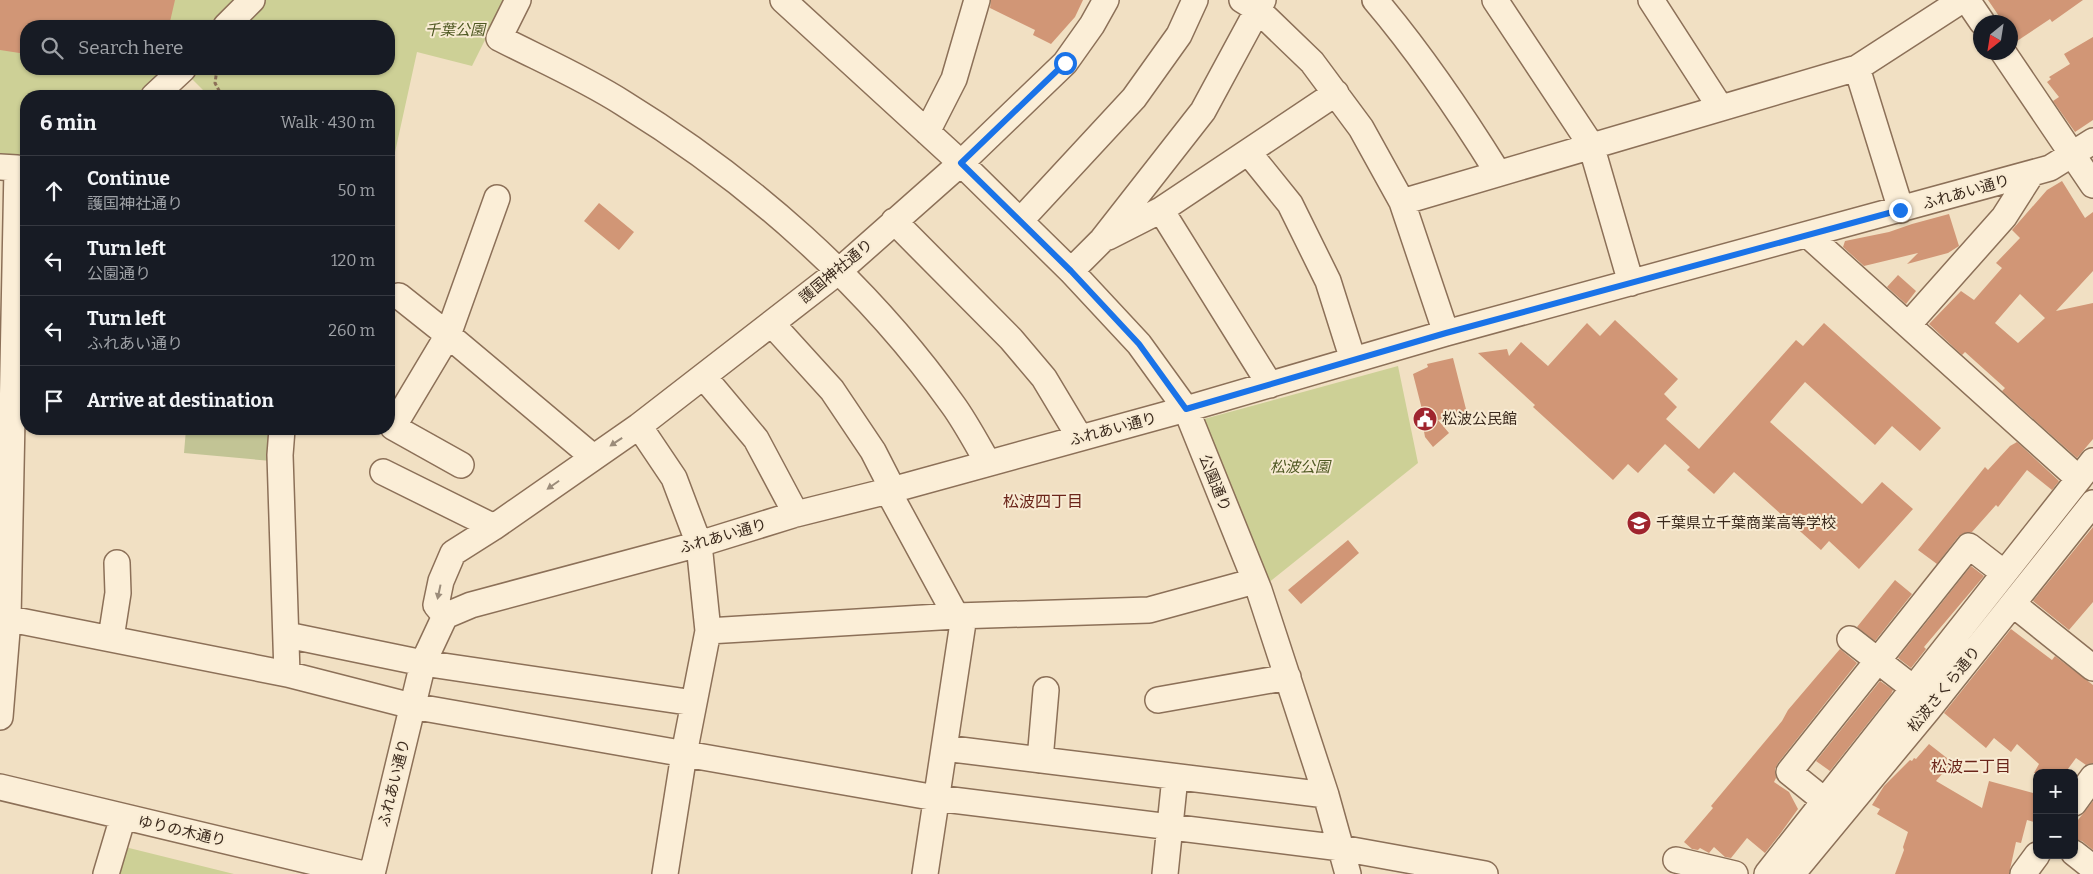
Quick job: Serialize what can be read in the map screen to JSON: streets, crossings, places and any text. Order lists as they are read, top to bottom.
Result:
{
  "streets": {
    "street": [
      "ふれあい通り",
      "護国神社通り",
      "公園通り",
      "松波さくら通り",
      "ゆりの木通り"
    ]
  },
  "crossings": [
    ["ふれあい通り", "護国神社通り"],
    ["ふれあい通り", "公園通り"],
    ["護国神社通り", "公園通り"]
  ],
  "districts": ["松波四丁目", "松波二丁目"],
  "parks": ["千葉公園", "松波公園"],
  "places": {
    "public building": ["松波公民館"],
    "school or university": ["千葉県立千葉商業高等学校"]
  },
  "north": "bottom left",
  "page": {
    "search": "Search here",
    "heading": ["6 min", "Walk · 430 m"],
    "list": [
      ["Continue", "護国神社通り", "50 m"],
      ["Turn left", "公園通り", "120 m"],
      ["Turn left", "ふれあい通り", "260 m"],
      "Arrive at destination"
    ],
    "map_buttons": ["+", "−"]
  }
}
